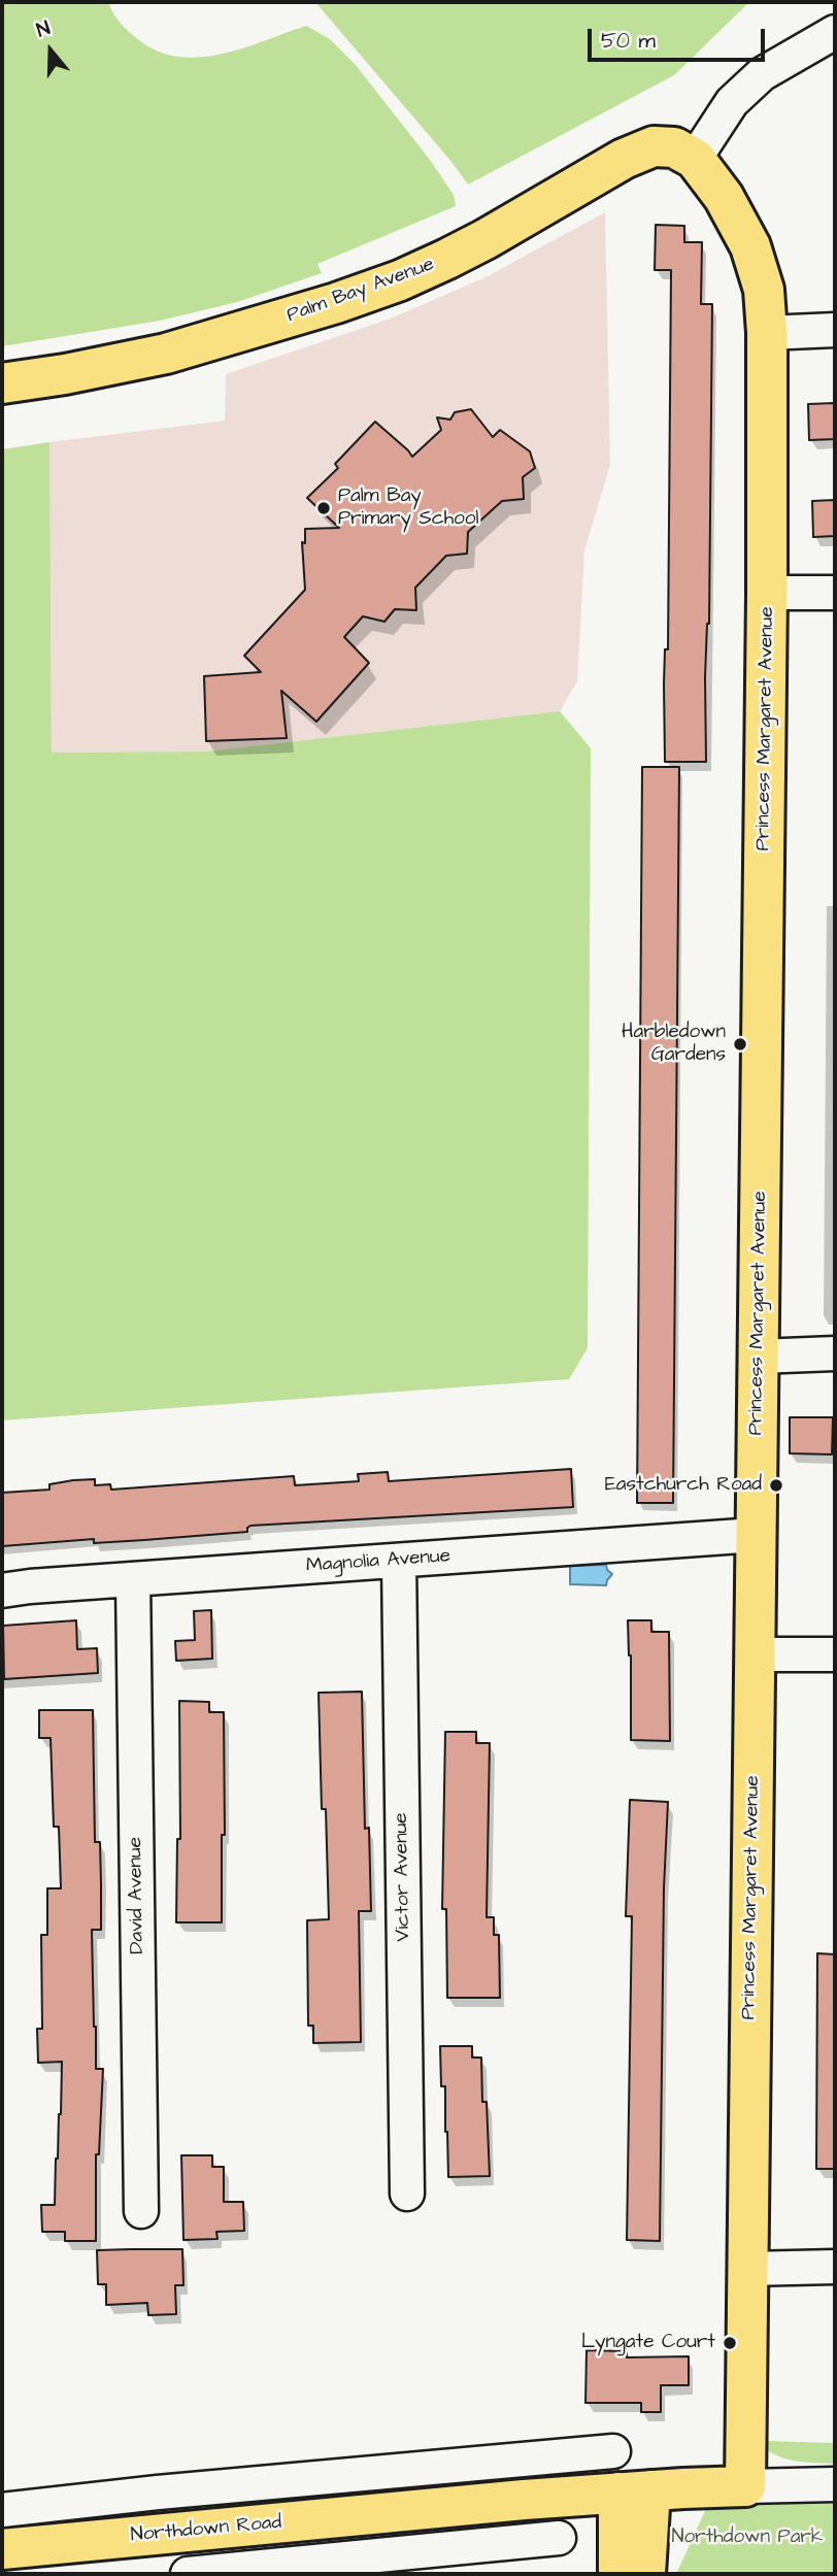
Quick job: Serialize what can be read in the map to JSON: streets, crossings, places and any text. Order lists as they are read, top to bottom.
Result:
{
  "streets": {
    "main road": ["Palm Bay Avenue", "Princess Margaret Avenue", "Northdown Road"],
    "street": ["Magnolia Avenue", "Victor Avenue", "David Avenue"]
  },
  "crossings": [
    ["Palm Bay Avenue", "Princess Margaret Avenue"],
    ["Princess Margaret Avenue", "Magnolia Avenue"],
    ["Princess Margaret Avenue", "Northdown Road"],
    ["Magnolia Avenue", "Victor Avenue"],
    ["Magnolia Avenue", "David Avenue"]
  ],
  "parks": ["Northdown Park"],
  "places": [
    "Palm Bay Primary School",
    "Harbledown Gardens",
    "Eastchurch Road",
    "Lyngate Court"
  ],
  "scale_bar": "50 m",
  "north": "top"
}
